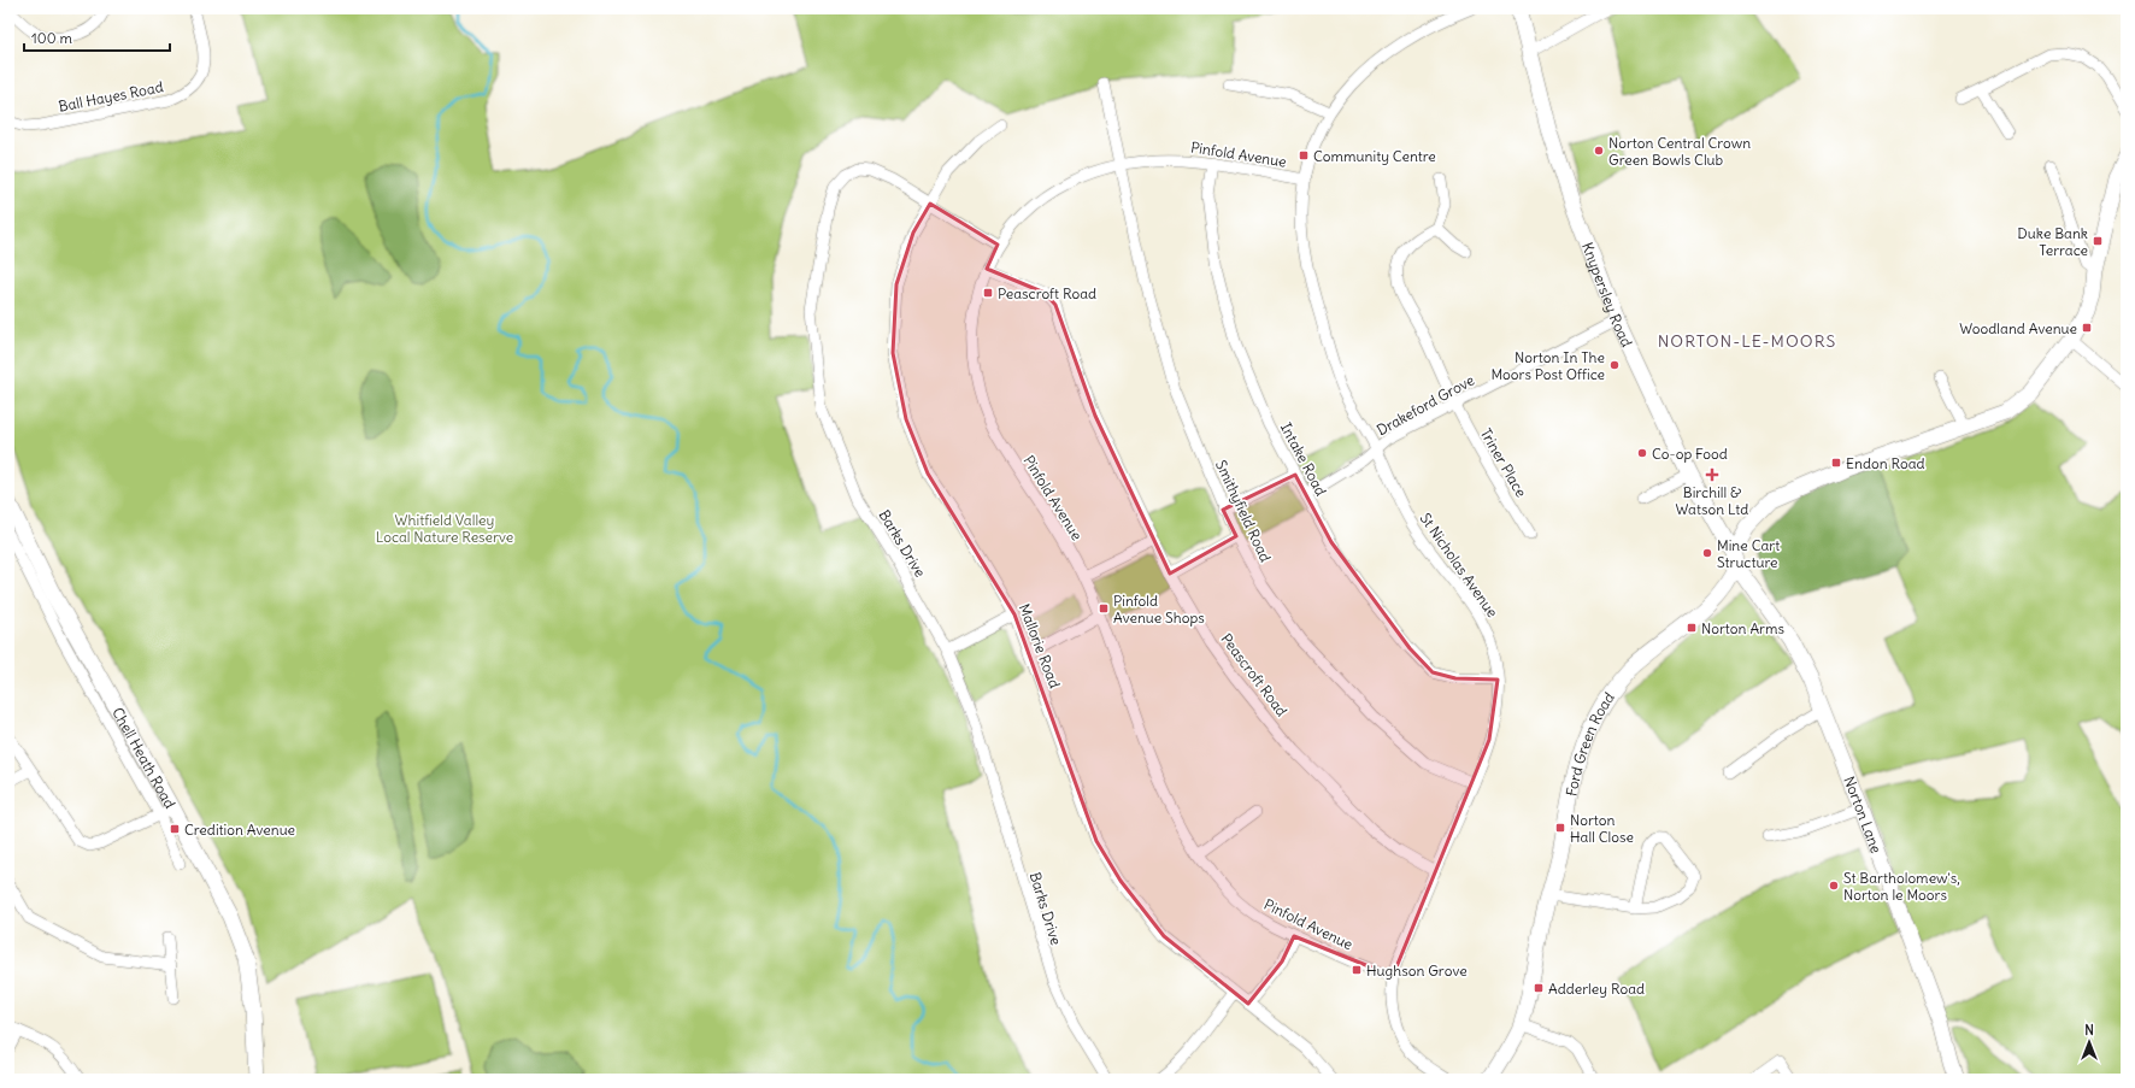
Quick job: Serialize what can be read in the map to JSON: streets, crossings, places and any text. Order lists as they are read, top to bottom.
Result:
{
  "streets": {
    "street": [
      "Ball Hayes Road",
      "Pinfold Avenue",
      "Knypersley Road",
      "Drakeford Grove",
      "Intake Road",
      "Triner Place",
      "Smithyfield Road",
      "Barks Drive",
      "St Nicholas Avenue",
      "Mallorie Road",
      "Peascroft Road",
      "Ford Green Road",
      "Chell Heath Road",
      "Norton Lane"
    ]
  },
  "crossings": [
    ["Pinfold Avenue", "Intake Road"],
    ["Pinfold Avenue", "Smithyfield Road"],
    ["Pinfold Avenue", "Barks Drive"],
    ["Pinfold Avenue", "St Nicholas Avenue"],
    ["Pinfold Avenue", "Peascroft Road"],
    ["Knypersley Road", "Drakeford Grove"],
    ["Knypersley Road", "Ford Green Road"],
    ["Knypersley Road", "Norton Lane"],
    ["Drakeford Grove", "Intake Road"],
    ["Drakeford Grove", "Triner Place"],
    ["Drakeford Grove", "St Nicholas Avenue"],
    ["Intake Road", "St Nicholas Avenue"],
    ["Smithyfield Road", "St Nicholas Avenue"],
    ["Barks Drive", "Mallorie Road"],
    ["St Nicholas Avenue", "Peascroft Road"],
    ["Ford Green Road", "Norton Lane"]
  ],
  "districts": ["NORTON-LE-MOORS"],
  "parks": ["Whitfield Valley Local Nature Reserve"],
  "places": {
    "other": [
      "Norton Central Crown Green Bowls Club",
      "Norton In The Moors Post Office",
      "Co-op Food",
      "Mine Cart Structure",
      "St Bartholomew's, Norton le Moors"
    ],
    "transit": [
      "Community Centre",
      "Duke Bank Terrace",
      "Peascroft Road",
      "Woodland Avenue",
      "Endon Road",
      "Pinfold Avenue Shops",
      "Norton Arms",
      "Norton Hall Close",
      "Credition Avenue",
      "Hughson Grove",
      "Adderley Road"
    ],
    "health": ["Birchill & Watson Ltd"]
  },
  "scale_bar": "100 m",
  "north": "top"
}
